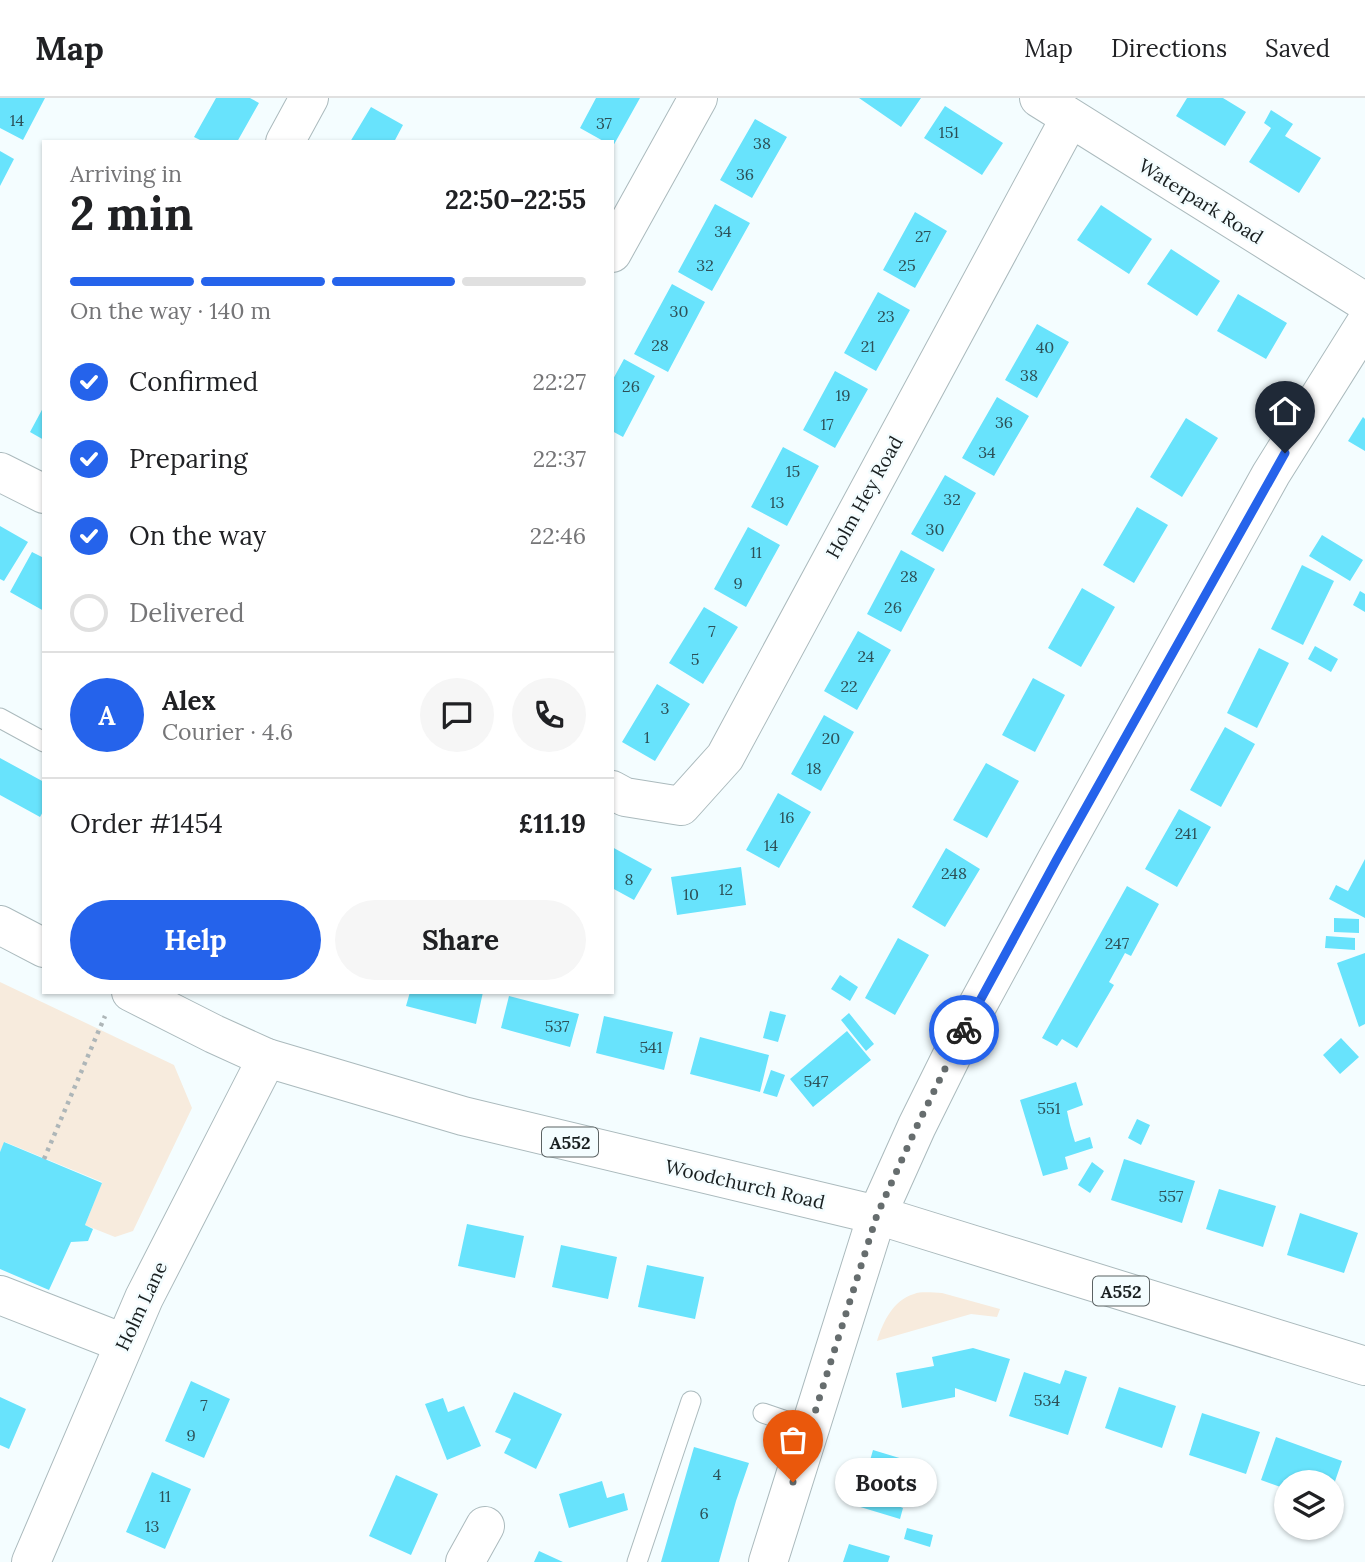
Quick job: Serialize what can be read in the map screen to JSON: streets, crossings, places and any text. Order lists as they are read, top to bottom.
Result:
{
  "streets": {
    "main road": [
      "Waterpark Road",
      "Holm Hey Road",
      "A552",
      "Woodchurch Road",
      "Holm Lane"
    ]
  },
  "crossings": [
    ["Waterpark Road", "Holm Hey Road"],
    ["Woodchurch Road", "Holm Lane"]
  ],
  "places": ["Boots"],
  "house_numbers": [
    "14",
    "37",
    "151",
    "38",
    "36",
    "34",
    "27",
    "32",
    "25",
    "30",
    "23",
    "28",
    "21",
    "40",
    "38",
    "26",
    "19",
    "36",
    "17",
    "34",
    "15",
    "32",
    "13",
    "30",
    "11",
    "28",
    "9",
    "26",
    "7",
    "24",
    "5",
    "22",
    "3",
    "1",
    "20",
    "18",
    "16",
    "241",
    "14",
    "248",
    "8",
    "12",
    "10",
    "247",
    "537",
    "541",
    "547",
    "551",
    "557",
    "534",
    "7",
    "9",
    "4",
    "11",
    "6",
    "13"
  ],
  "page": {
    "header": "Map",
    "nav": ["Map", "Directions", "Saved"],
    "heading": ["2 min", "Arriving in", "22:50–22:55"],
    "panel": [
      "Alex",
      "Courier · 4.6",
      "Order #1454",
      "£11.19"
    ],
    "bar": "On the way · 140 m",
    "list": [
      ["Confirmed", "22:27"],
      ["Preparing", "22:37"],
      ["On the way", "22:46"],
      "Delivered"
    ],
    "round": "A",
    "buttons": ["Help", "Share"],
    "bubble": "Boots"
  }
}
